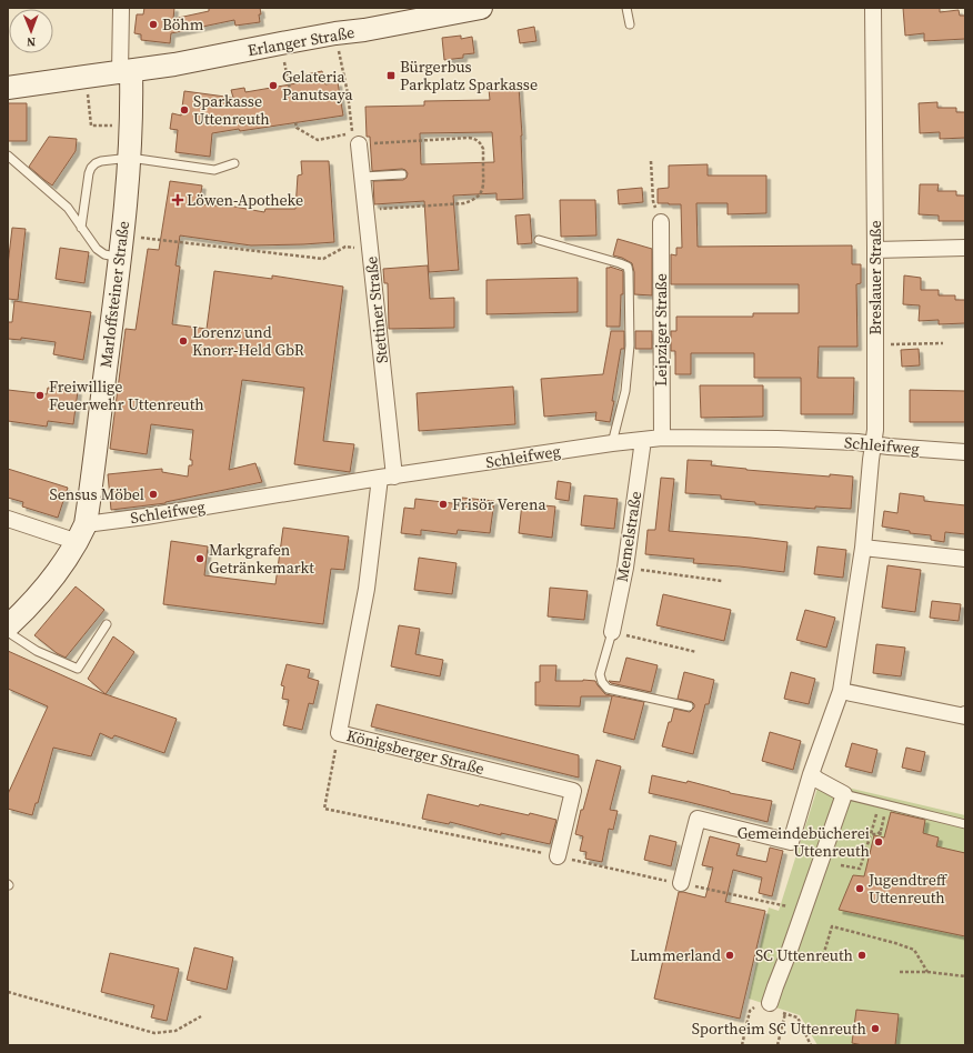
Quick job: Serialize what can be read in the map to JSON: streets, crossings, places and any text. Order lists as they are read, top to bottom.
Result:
{
  "streets": {
    "street": [
      "Erlanger Straße",
      "Breslauer Straße",
      "Marloffsteiner Straße",
      "Stettiner Straße",
      "Leipziger Straße",
      "Schleifweg",
      "Memelstraße",
      "Königsberger Straße"
    ]
  },
  "crossings": [
    ["Erlanger Straße", "Marloffsteiner Straße"],
    ["Breslauer Straße", "Schleifweg"],
    ["Marloffsteiner Straße", "Schleifweg"],
    ["Stettiner Straße", "Schleifweg"],
    ["Stettiner Straße", "Königsberger Straße"],
    ["Leipziger Straße", "Schleifweg"],
    ["Schleifweg", "Memelstraße"],
    ["Schleifweg", "Königsberger Straße"]
  ],
  "places": {
    "other": [
      "Böhm",
      "Gelateria Panutsaya",
      "Sparkasse Uttenreuth",
      "Lorenz und Knorr-Held GbR",
      "Freiwillige Feuerwehr Uttenreuth",
      "Sensus Möbel",
      "Frisör Verena",
      "Markgrafen Getränkemarkt",
      "Gemeindebücherei Uttenreuth",
      "Jugendtreff Uttenreuth",
      "Lummerland",
      "SC Uttenreuth",
      "Sportheim SC Uttenreuth"
    ],
    "transit": ["Bürgerbus Parkplatz Sparkasse"],
    "health": ["Löwen-Apotheke"]
  },
  "north": "bottom"
}
